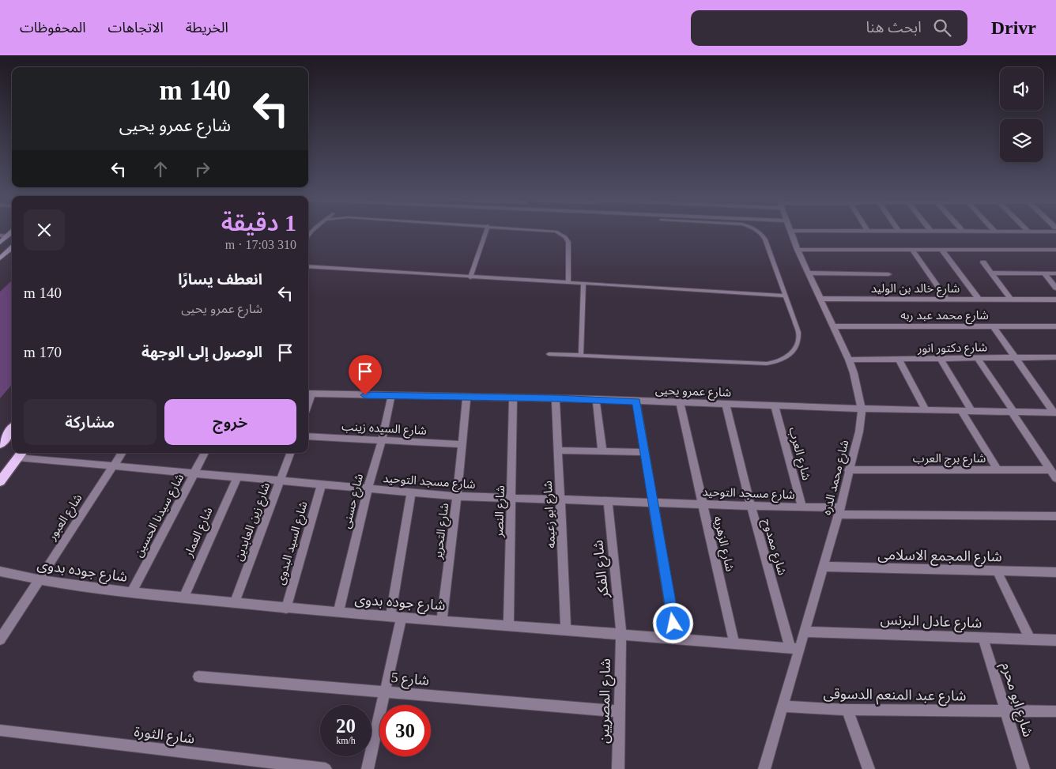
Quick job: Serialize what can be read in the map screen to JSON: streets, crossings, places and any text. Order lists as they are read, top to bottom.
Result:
{
  "streets": {
    "street": [
      "شارع خالد بن الوليد",
      "شارع محمد عبد ربه",
      "شارع دكتور انور",
      "شارع عمرو يحيى",
      "شارع السيده زينب",
      "شارع العرب",
      "شارع برج العرب",
      "شارع محمد الدره",
      "شارع مسجد التوحيد",
      "شارع حسنى",
      "شارع النصر",
      "شارع ابو زعيمه",
      "شارع سيدنا الحسين",
      "شارع العبور",
      "شارع زين العابدين",
      "شارع التحرير",
      "شارع العمار",
      "شارع السيد البدوى",
      "شارع الزهريه",
      "شارع ممدوح",
      "شارع المجمع الاسلامى",
      "شارع الفكر",
      "شارع جوده بدوى",
      "شارع عادل البرنس",
      "شارع 5",
      "شارع عبد المنعم الدسوقى",
      "شارع ابو محرم",
      "شارع المصريين",
      "شارع الثورة"
    ]
  },
  "crossings": [
    ["شارع خالد بن الوليد", "شارع محمد الدره"],
    ["شارع محمد عبد ربه", "شارع محمد الدره"],
    ["شارع دكتور انور", "شارع محمد الدره"],
    ["شارع عمرو يحيى", "شارع العرب"],
    ["شارع عمرو يحيى", "شارع محمد الدره"],
    ["شارع عمرو يحيى", "شارع حسنى"],
    ["شارع عمرو يحيى", "شارع النصر"],
    ["شارع عمرو يحيى", "شارع ابو زعيمه"],
    ["شارع عمرو يحيى", "شارع التحرير"],
    ["شارع عمرو يحيى", "شارع الزهريه"],
    ["شارع عمرو يحيى", "شارع ممدوح"],
    ["شارع السيده زينب", "شارع حسنى"],
    ["شارع السيده زينب", "شارع التحرير"],
    ["شارع العرب", "شارع مسجد التوحيد"],
    ["شارع برج العرب", "شارع محمد الدره"],
    ["شارع محمد الدره", "شارع مسجد التوحيد"],
    ["شارع محمد الدره", "شارع ممدوح"],
    ["شارع محمد الدره", "شارع المجمع الاسلامى"],
    ["شارع محمد الدره", "شارع جوده بدوى"],
    ["شارع محمد الدره", "شارع عادل البرنس"],
    ["شارع محمد الدره", "شارع عبد المنعم الدسوقى"],
    ["شارع مسجد التوحيد", "شارع حسنى"],
    ["شارع مسجد التوحيد", "شارع النصر"],
    ["شارع مسجد التوحيد", "شارع ابو زعيمه"],
    ["شارع مسجد التوحيد", "شارع سيدنا الحسين"],
    ["شارع مسجد التوحيد", "شارع العبور"],
    ["شارع مسجد التوحيد", "شارع زين العابدين"],
    ["شارع مسجد التوحيد", "شارع التحرير"],
    ["شارع مسجد التوحيد", "شارع العمار"],
    ["شارع مسجد التوحيد", "شارع السيد البدوى"],
    ["شارع مسجد التوحيد", "شارع الزهريه"],
    ["شارع مسجد التوحيد", "شارع ممدوح"],
    ["شارع مسجد التوحيد", "شارع الفكر"],
    ["شارع حسنى", "شارع جوده بدوى"],
    ["شارع النصر", "شارع جوده بدوى"],
    ["شارع ابو زعيمه", "شارع جوده بدوى"],
    ["شارع سيدنا الحسين", "شارع جوده بدوى"],
    ["شارع العبور", "شارع جوده بدوى"],
    ["شارع زين العابدين", "شارع جوده بدوى"],
    ["شارع التحرير", "شارع جوده بدوى"],
    ["شارع العمار", "شارع جوده بدوى"],
    ["شارع السيد البدوى", "شارع جوده بدوى"],
    ["شارع الزهريه", "شارع جوده بدوى"],
    ["شارع ممدوح", "شارع جوده بدوى"],
    ["شارع الفكر", "شارع جوده بدوى"],
    ["شارع الفكر", "شارع المصريين"],
    ["شارع جوده بدوى", "شارع المصريين"],
    ["شارع عادل البرنس", "شارع ابو محرم"],
    ["شارع 5", "شارع المصريين"],
    ["شارع عبد المنعم الدسوقى", "شارع ابو محرم"]
  ],
  "page": {
    "header": "Drivr",
    "search": "ابحث هنا",
    "nav": ["الخريطة", "الاتجاهات", "المحفوظات"],
    "turn": ["140 m", "شارع عمرو يحيى"],
    "heading": ["1 دقيقة", "310 m · 17:03"],
    "list": [
      {
        "name": "انعطف يسارًا",
        "note": "شارع عمرو يحيى",
        "value": "140 m"
      },
      {
        "name": "الوصول إلى الوجهة",
        "value": "170 m"
      }
    ],
    "buttons": ["خروج", "مشاركة"],
    "speed": "20 km/h",
    "limit": "30"
  }
}
